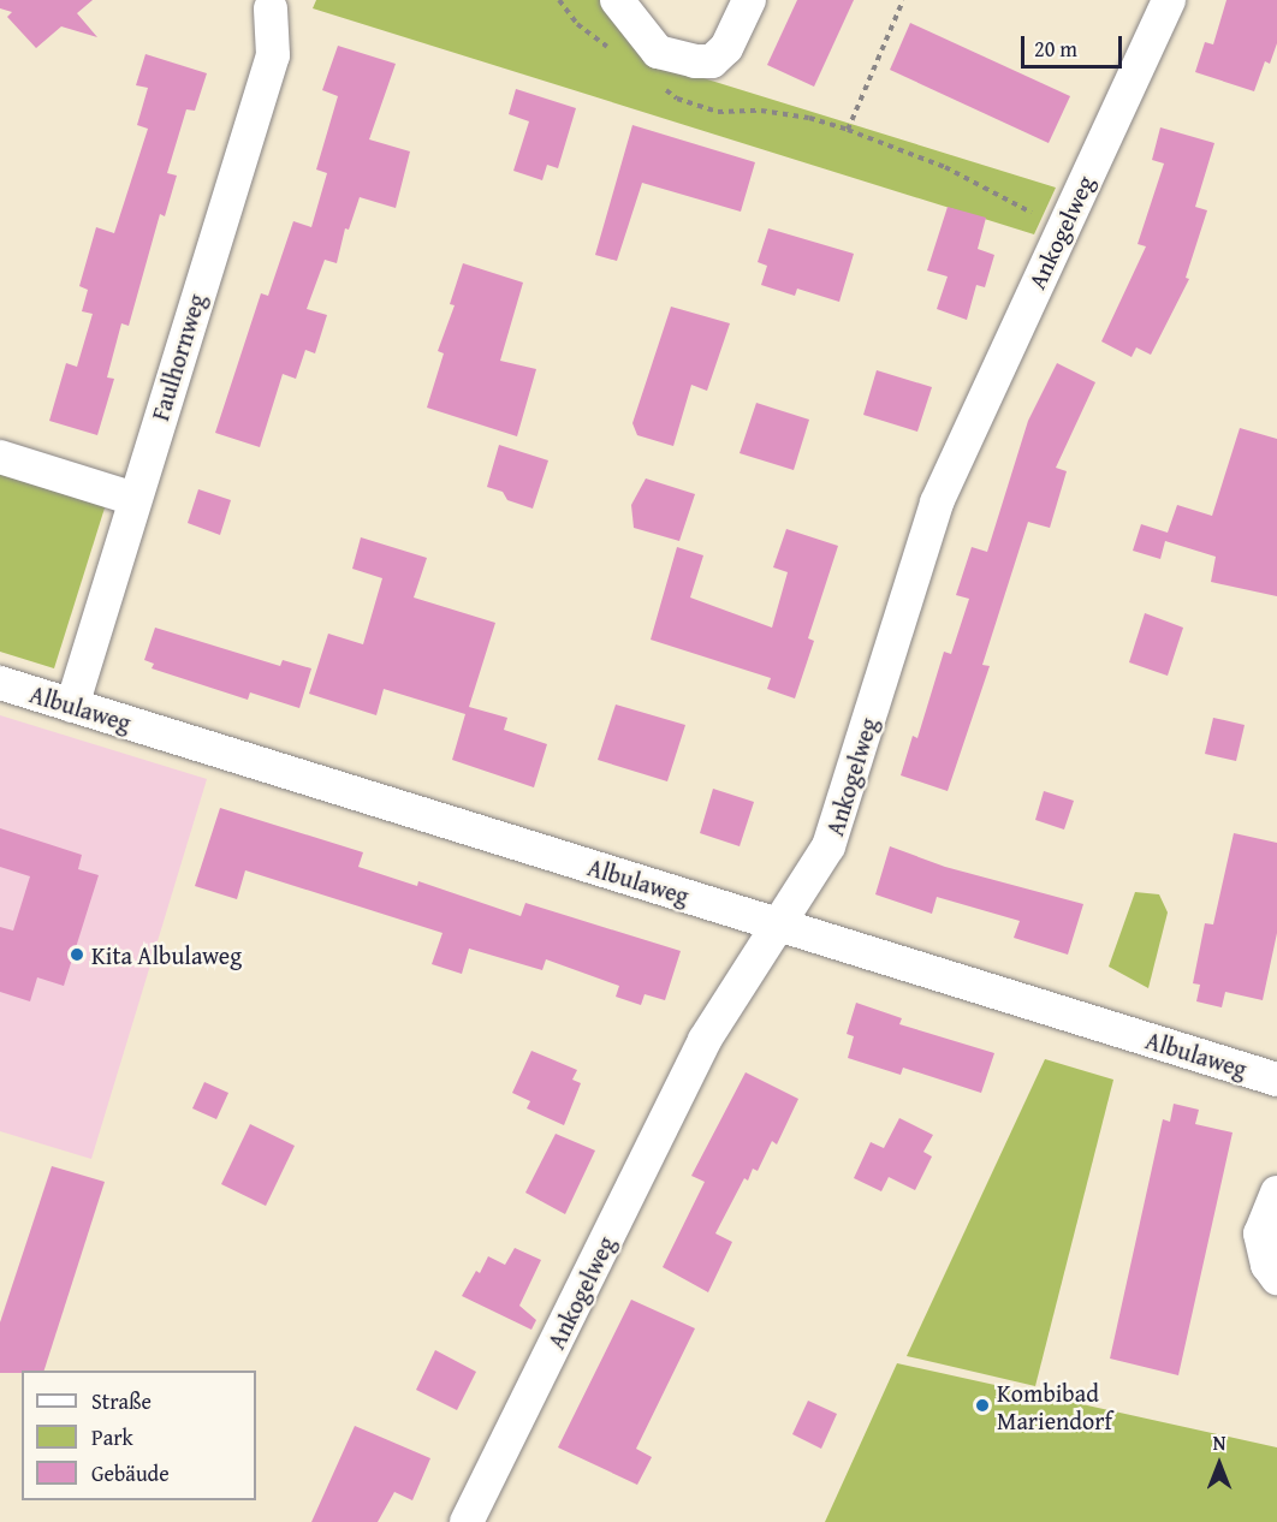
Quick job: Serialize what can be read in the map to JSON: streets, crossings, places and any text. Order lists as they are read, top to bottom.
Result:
{
  "streets": {
    "street": ["Ankogelweg", "Faulhornweg", "Albulaweg"]
  },
  "crossings": [
    ["Ankogelweg", "Albulaweg"],
    ["Faulhornweg", "Albulaweg"]
  ],
  "places": ["Kita Albulaweg", "Kombibad Mariendorf"],
  "legend": ["Straße", "Park", "Gebäude"],
  "scale_bar": "20 m",
  "north": "top"
}
